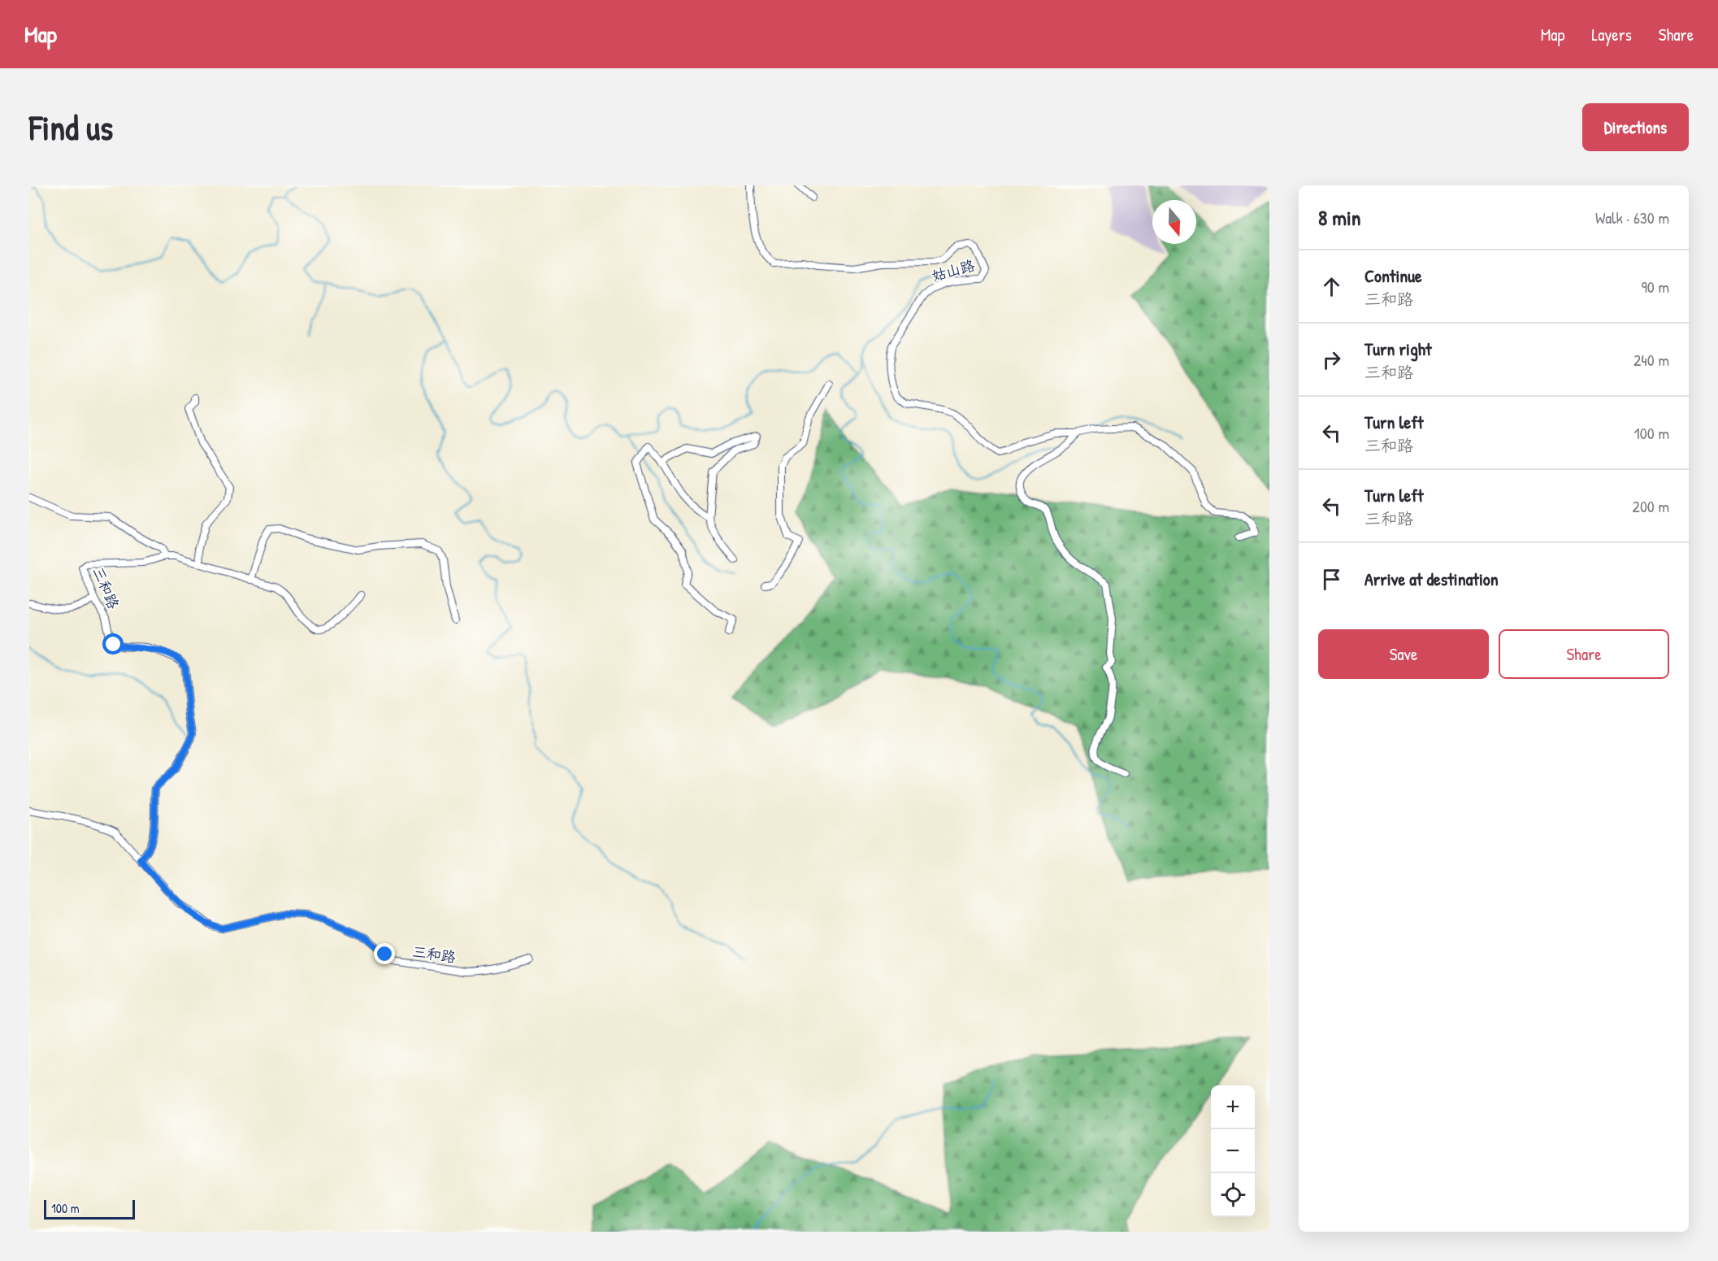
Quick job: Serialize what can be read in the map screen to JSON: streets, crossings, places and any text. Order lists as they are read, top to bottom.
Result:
{
  "streets": {
    "street": ["姑山路", "三和路"]
  },
  "scale_bar": "100 m",
  "north": "bottom",
  "page": {
    "header": "Map",
    "nav": ["Map", "Layers", "Share"],
    "buttons": [
      "Directions",
      ["Save", "Share"]
    ],
    "title": "Find us",
    "heading": ["8 min", "Walk · 630 m"],
    "list": [
      ["Continue", "三和路", "90 m"],
      ["Turn right", "三和路", "240 m"],
      ["Turn left", "三和路", "100 m"],
      ["Turn left", "三和路", "200 m"],
      "Arrive at destination"
    ],
    "map_buttons": ["+", "−"],
    "scale": "100 m"
  }
}
